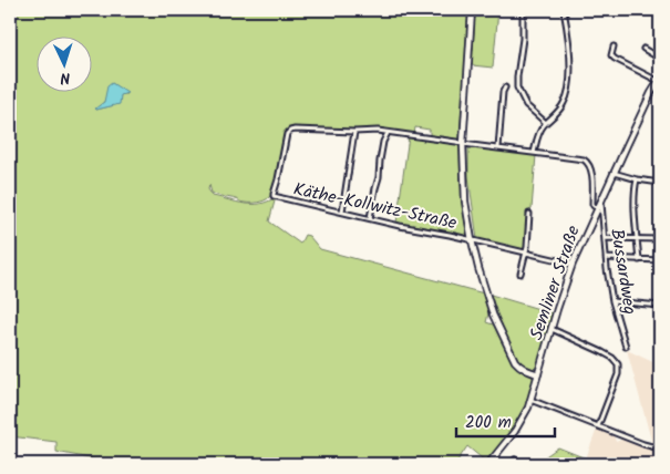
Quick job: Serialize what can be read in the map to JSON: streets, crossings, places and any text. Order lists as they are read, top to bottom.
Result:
{
  "streets": {
    "street": ["Käthe-Kollwitz-Straße", "Bussardweg", "Semliner Straße"]
  },
  "crossings": [
    ["Käthe-Kollwitz-Straße", "Semliner Straße"],
    ["Bussardweg", "Semliner Straße"]
  ],
  "scale_bar": "200 m",
  "north": "bottom"
}
